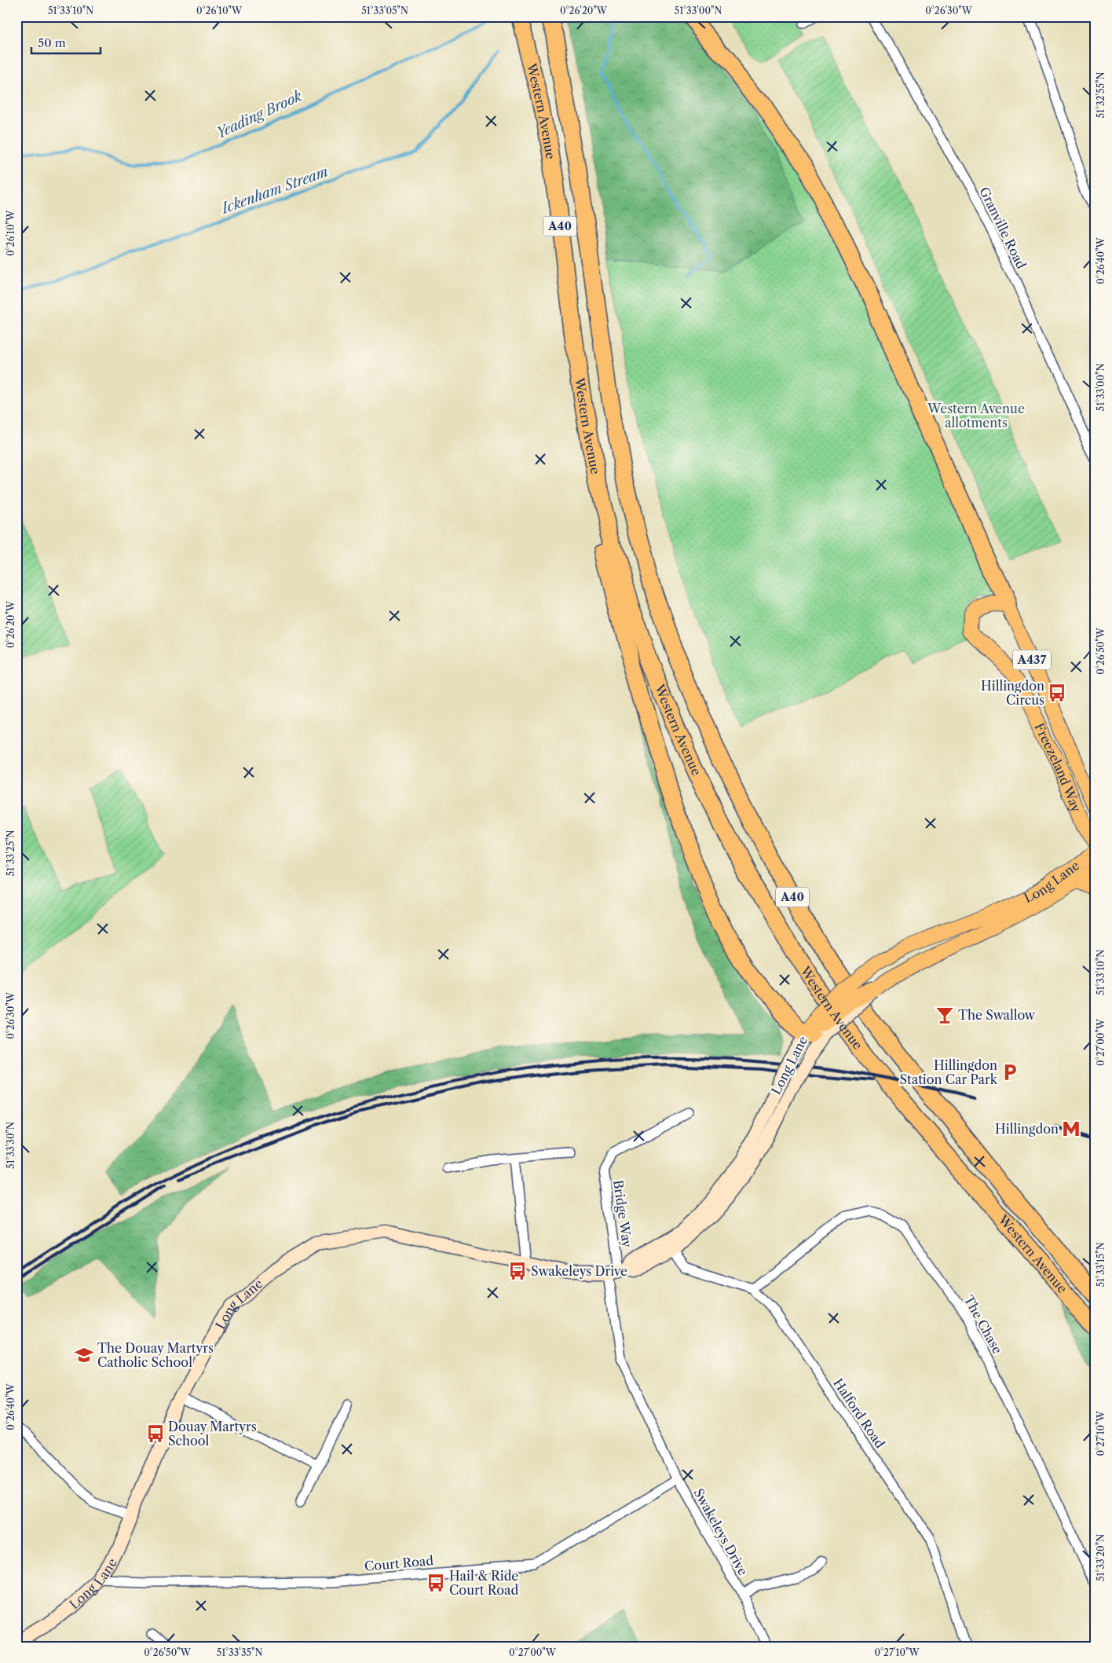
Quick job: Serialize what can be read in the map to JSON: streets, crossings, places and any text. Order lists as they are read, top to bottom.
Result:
{
  "streets": {
    "highway": ["Western Avenue", "A40"],
    "main road": ["A437", "Freezeland Way", "Long Lane"],
    "street": [
      "Granville Road",
      "Bridge Way",
      "The Chase",
      "Halford Road",
      "Swakeleys Drive",
      "Court Road"
    ]
  },
  "crossings": [
    ["Freezeland Way", "Long Lane"],
    ["Long Lane", "Bridge Way"],
    ["Long Lane", "Halford Road"],
    ["Long Lane", "Swakeleys Drive"],
    ["Long Lane", "Court Road"],
    ["Bridge Way", "Swakeleys Drive"],
    ["The Chase", "Halford Road"],
    ["Swakeleys Drive", "Court Road"]
  ],
  "water": ["Yeading Brook", "Ickenham Stream"],
  "parks": ["Western Avenue allotments"],
  "places": {
    "bus stop": [
      "Hillingdon Circus",
      "Swakeleys Drive",
      "Douay Martyrs School",
      "Hail & Ride Court Road"
    ],
    "bar": ["The Swallow"],
    "parking": ["Hillingdon Station Car Park"],
    "metro station": ["Hillingdon"],
    "school or university": ["The Douay Martyrs Catholic School"]
  },
  "scale_bar": "50 m",
  "coordinates": [
    "51°33'10\"N",
    "0°26'10\"W",
    "51°33'05\"N",
    "0°26'20\"W",
    "51°33'00\"N",
    "0°26'30\"W",
    "51°32'55\"N",
    "0°26'40\"W",
    "0°26'50\"W",
    "51°33'25\"N",
    "0°27'00\"W",
    "51°33'30\"N",
    "51°33'15\"N",
    "0°27'10\"W",
    "51°33'20\"N",
    "51°33'35\"N"
  ]
}
